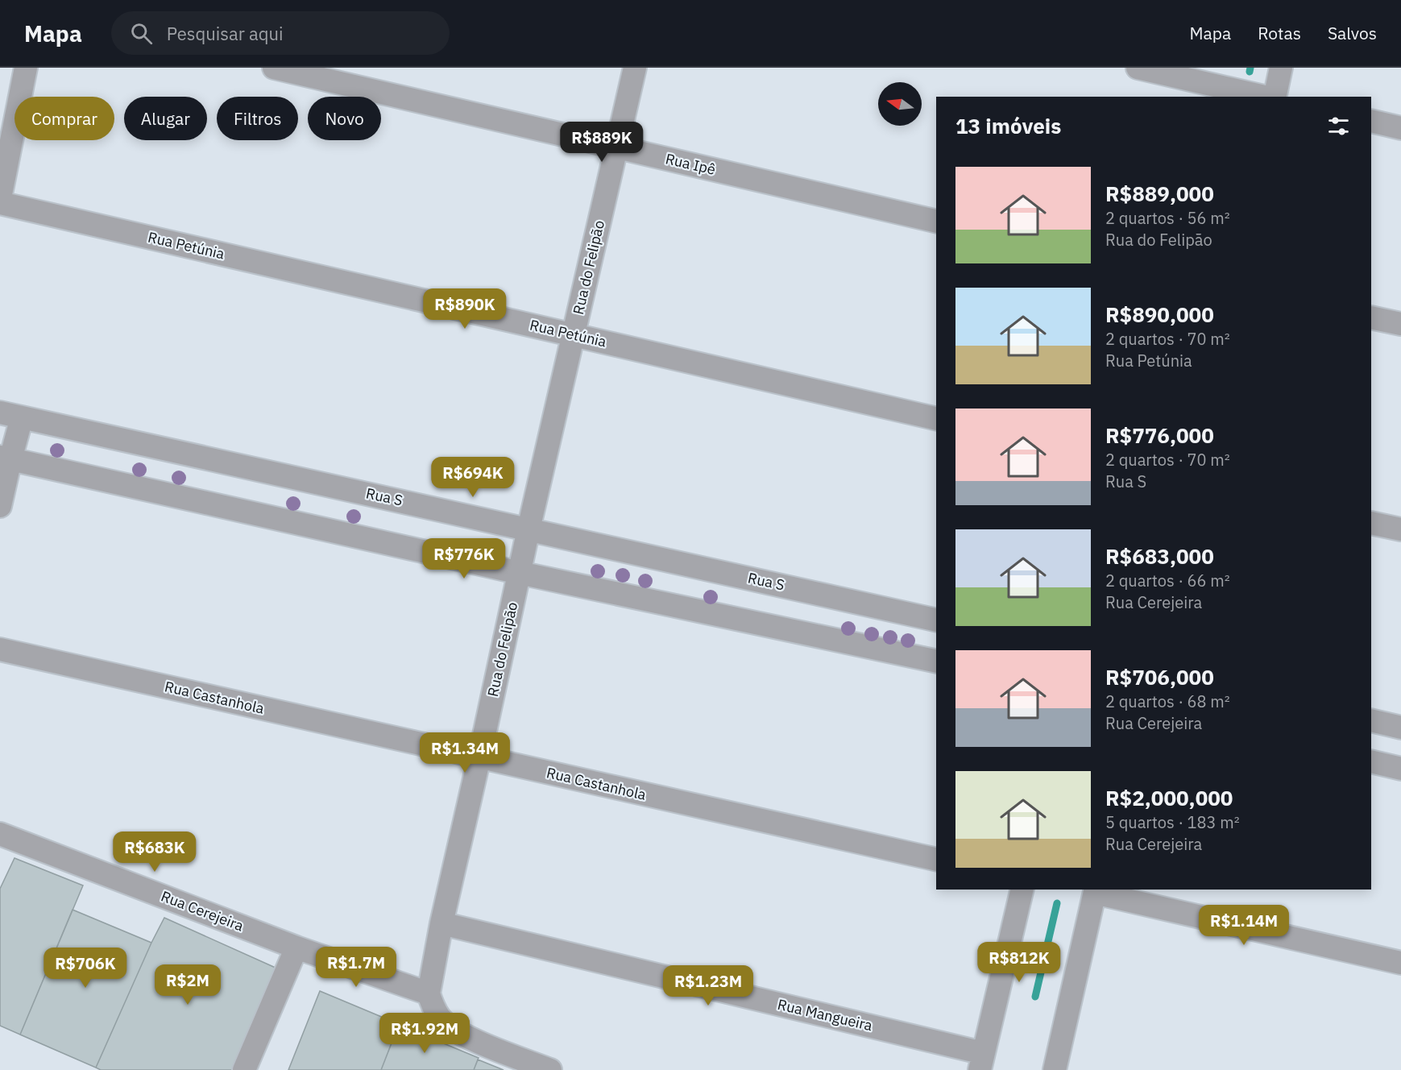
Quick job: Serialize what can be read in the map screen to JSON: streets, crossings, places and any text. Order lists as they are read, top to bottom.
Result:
{
  "streets": {
    "street": [
      "Rua Ipê",
      "Rua Petúnia",
      "Rua do Felipão",
      "Rua S",
      "Rua Castanhola",
      "Rua Cerejeira",
      "Rua Mangueira"
    ]
  },
  "crossings": [
    ["Rua Ipê", "Rua do Felipão"],
    ["Rua Petúnia", "Rua do Felipão"],
    ["Rua do Felipão", "Rua S"],
    ["Rua do Felipão", "Rua Castanhola"],
    ["Rua do Felipão", "Rua Mangueira"]
  ],
  "north": "left",
  "page": {
    "header": "Mapa",
    "search": "Pesquisar aqui",
    "nav": ["Mapa", "Rotas", "Salvos"],
    "chip": [
      "Comprar",
      "Alugar",
      "Filtros",
      "Novo"
    ],
    "heading": "13 imóveis",
    "price": [
      "R$889K",
      "R$890K",
      "R$694K",
      "R$776K",
      "R$1.34M",
      "R$683K",
      "R$1.14M",
      "R$812K",
      "R$1.7M",
      "R$706K",
      "R$2M",
      "R$1.23M",
      "R$1.92M"
    ],
    "list": [
      {
        "name": "R$889,000",
        "note": "2 quartos · 56 m² · Rua do Felipão"
      },
      {
        "name": "R$890,000",
        "note": "2 quartos · 70 m² · Rua Petúnia"
      },
      {
        "name": "R$776,000",
        "note": "2 quartos · 70 m² · Rua S"
      },
      {
        "name": "R$683,000",
        "note": "2 quartos · 66 m² · Rua Cerejeira"
      },
      {
        "name": "R$706,000",
        "note": "2 quartos · 68 m² · Rua Cerejeira"
      },
      {
        "name": "R$2,000,000",
        "note": "5 quartos · 183 m² · Rua Cerejeira"
      }
    ]
  }
}
